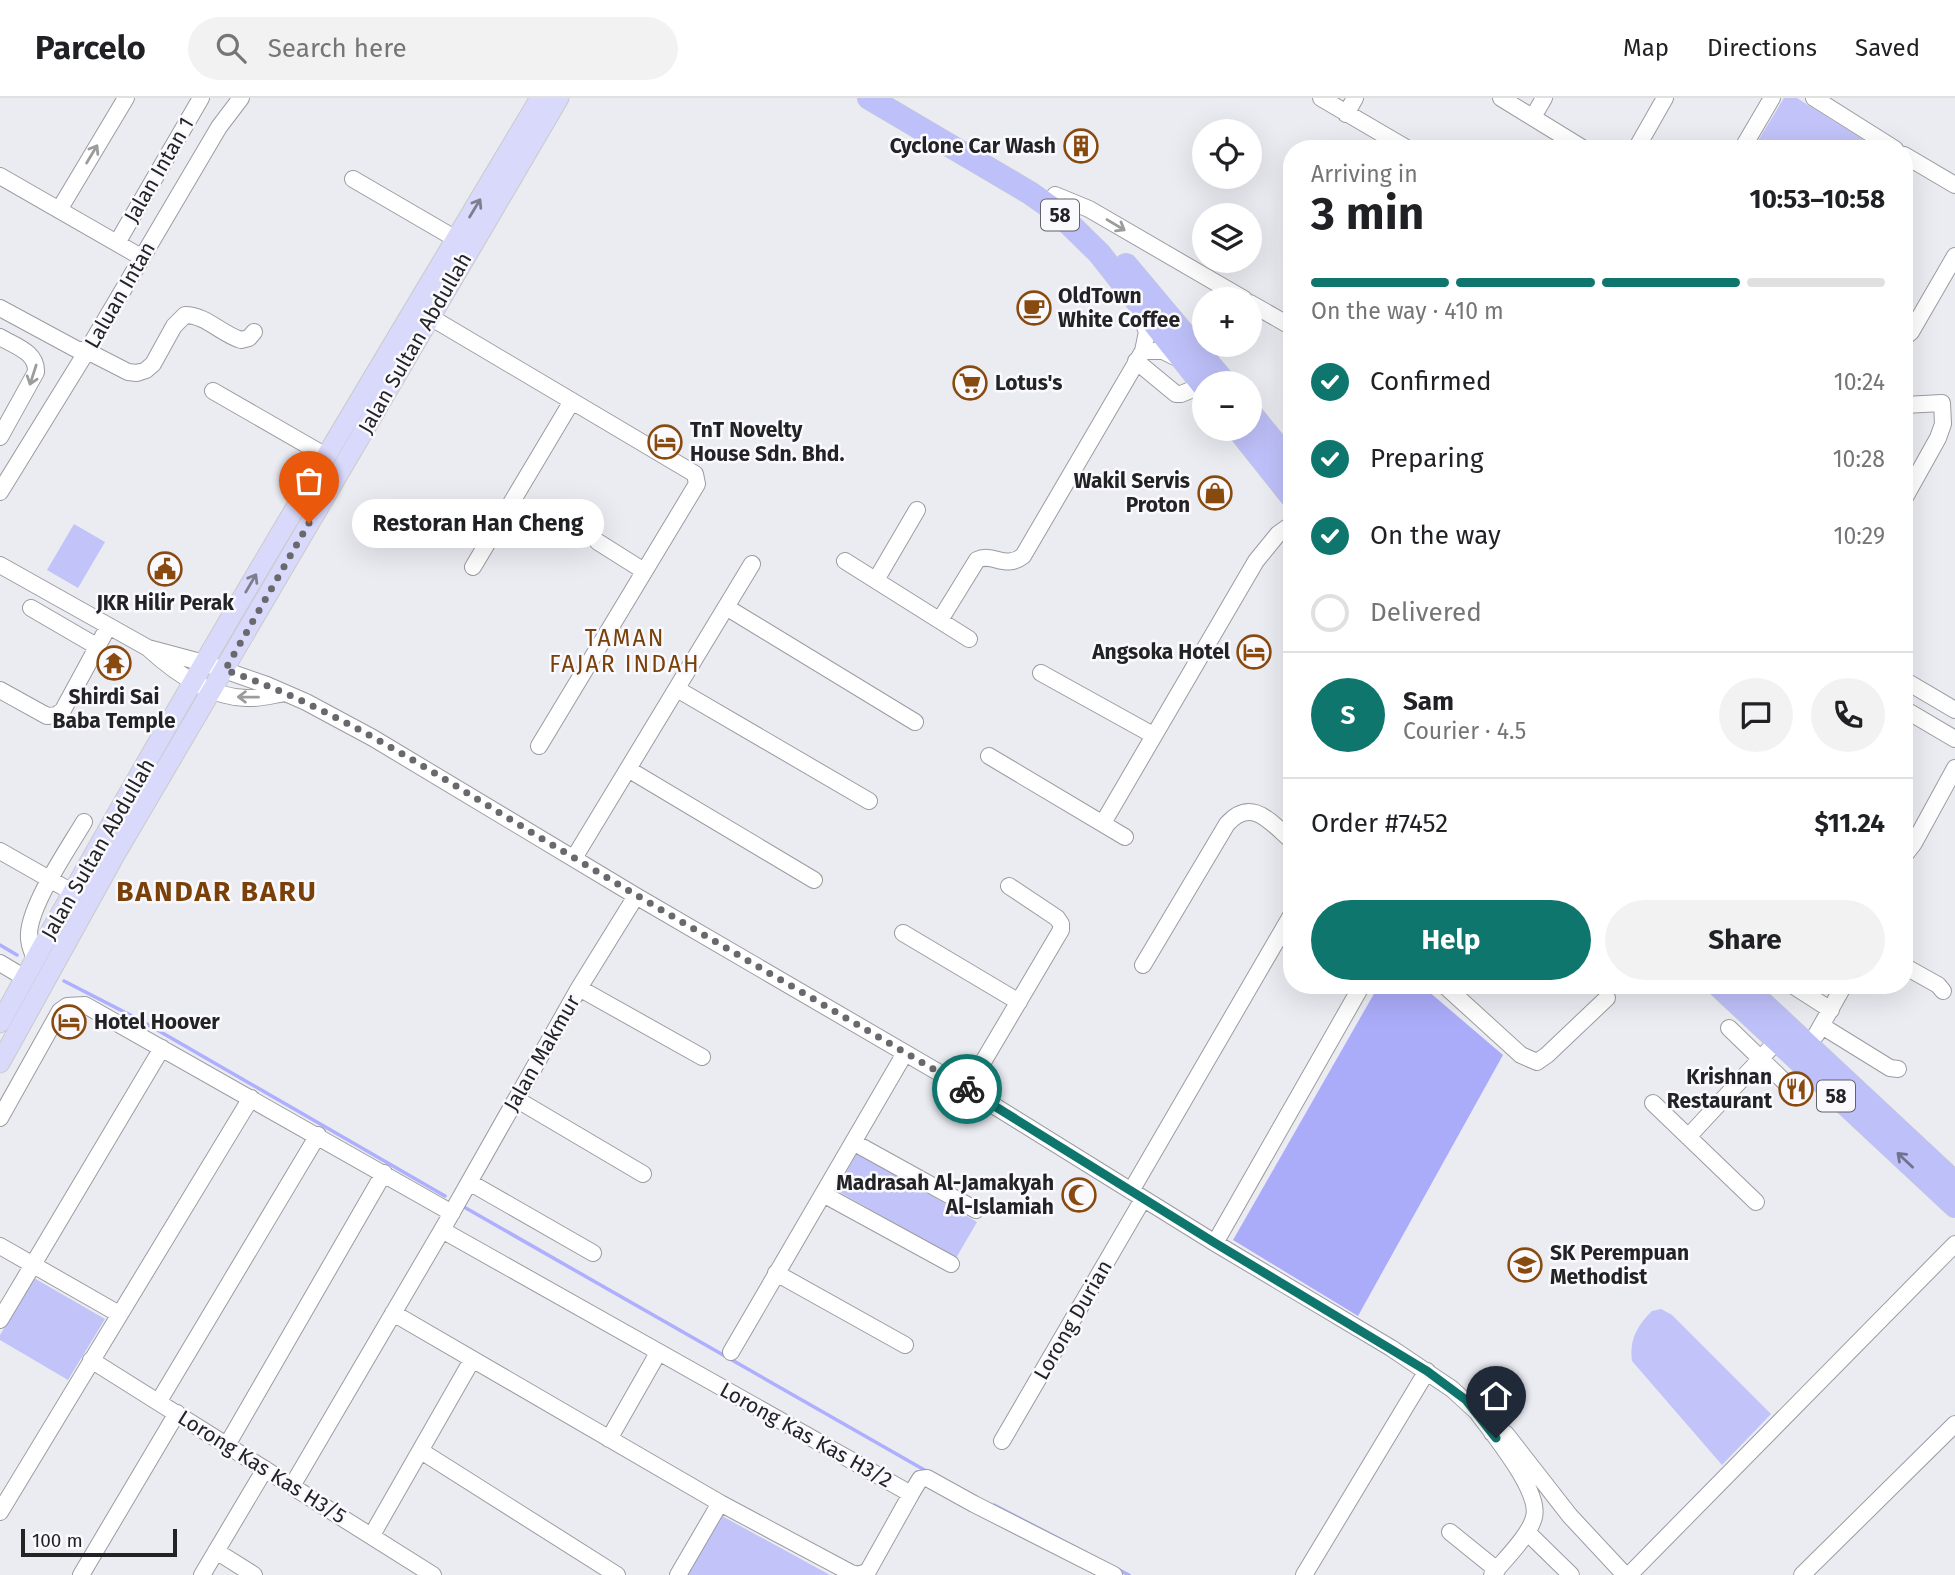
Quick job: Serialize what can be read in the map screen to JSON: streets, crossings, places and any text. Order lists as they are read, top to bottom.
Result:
{
  "streets": {
    "highway": ["58"],
    "main road": ["Jalan Sultan Abdullah"],
    "street": [
      "Jalan Intan 1",
      "Laluan Intan",
      "Jalan Makmur",
      "Lorong Durian",
      "Lorong Kas Kas H3/2",
      "Lorong Kas Kas H3/5"
    ]
  },
  "crossings": [
    ["Jalan Makmur", "Lorong Kas Kas H3/2"],
    ["Jalan Makmur", "Lorong Kas Kas H3/5"]
  ],
  "districts": ["TAMAN FAJAR INDAH", "BANDAR BARU"],
  "places": {
    "building": ["Cyclone Car Wash"],
    "cafe": ["OldTown White Coffee"],
    "supermarket": ["Lotus's"],
    "hotel": ["TnT Novelty House Sdn. Bhd.", "Angsoka Hotel", "Hotel Hoover"],
    "shop": ["Wakil Servis Proton"],
    "other": ["Restoran Han Cheng"],
    "public building": ["JKR Hilir Perak"],
    "temple": ["Shirdi Sai Baba Temple"],
    "restaurant": ["Krishnan Restaurant"],
    "mosque": ["Madrasah Al-Jamakyah Al-Islamiah"],
    "school or university": ["SK Perempuan Methodist"]
  },
  "scale_bar": "100 m",
  "page": {
    "header": "Parcelo",
    "search": "Search here",
    "nav": ["Map", "Directions", "Saved"],
    "map_buttons": ["+", "−"],
    "heading": ["3 min", "Arriving in", "10:53–10:58"],
    "panel": [
      "Sam",
      "Courier · 4.5",
      "Order #7452",
      "$11.24"
    ],
    "bar": "On the way · 410 m",
    "list": [
      ["Confirmed", "10:24"],
      ["Preparing", "10:28"],
      ["On the way", "10:29"],
      "Delivered"
    ],
    "bubble": "Restoran Han Cheng",
    "round": "S",
    "buttons": ["Help", "Share"],
    "scale": "100 m"
  }
}
